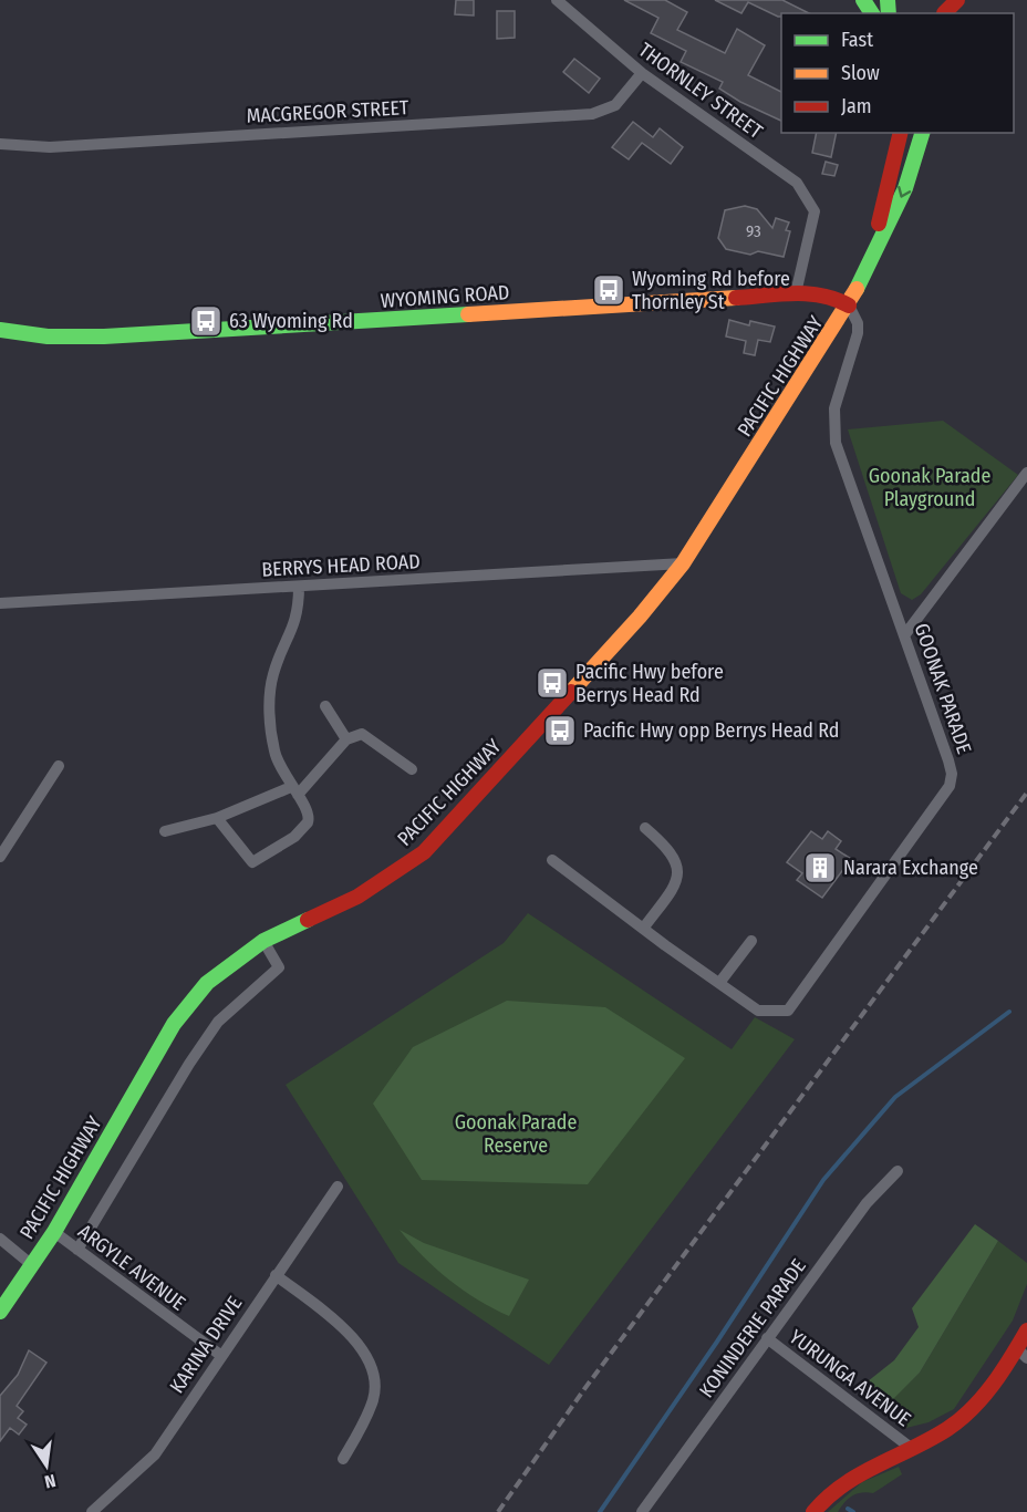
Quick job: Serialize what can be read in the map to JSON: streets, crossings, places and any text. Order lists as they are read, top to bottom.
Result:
{
  "streets": {
    "main road": ["WYOMING ROAD", "PACIFIC HIGHWAY"],
    "street": [
      "THORNLEY STREET",
      "MACGREGOR STREET",
      "BERRYS HEAD ROAD",
      "GOONAK PARADE",
      "ARGYLE AVENUE",
      "KONINDERIE PARADE",
      "KARINA DRIVE",
      "YURUNGA AVENUE"
    ]
  },
  "crossings": [
    ["THORNLEY STREET", "MACGREGOR STREET"],
    ["THORNLEY STREET", "WYOMING ROAD"],
    ["WYOMING ROAD", "PACIFIC HIGHWAY"],
    ["WYOMING ROAD", "GOONAK PARADE"],
    ["PACIFIC HIGHWAY", "BERRYS HEAD ROAD"],
    ["PACIFIC HIGHWAY", "GOONAK PARADE"],
    ["PACIFIC HIGHWAY", "ARGYLE AVENUE"],
    ["ARGYLE AVENUE", "KARINA DRIVE"],
    ["KONINDERIE PARADE", "YURUNGA AVENUE"]
  ],
  "parks": ["Goonak Parade Playground", "Goonak Parade Reserve"],
  "places": {
    "bus stop": [
      "Wyoming Rd before Thornley St",
      "63 Wyoming Rd",
      "Pacific Hwy before Berrys Head Rd",
      "Pacific Hwy opp Berrys Head Rd"
    ],
    "building": ["Narara Exchange"]
  },
  "house_numbers": ["93"],
  "legend": ["Fast", "Slow", "Jam"],
  "north": "bottom"
}
